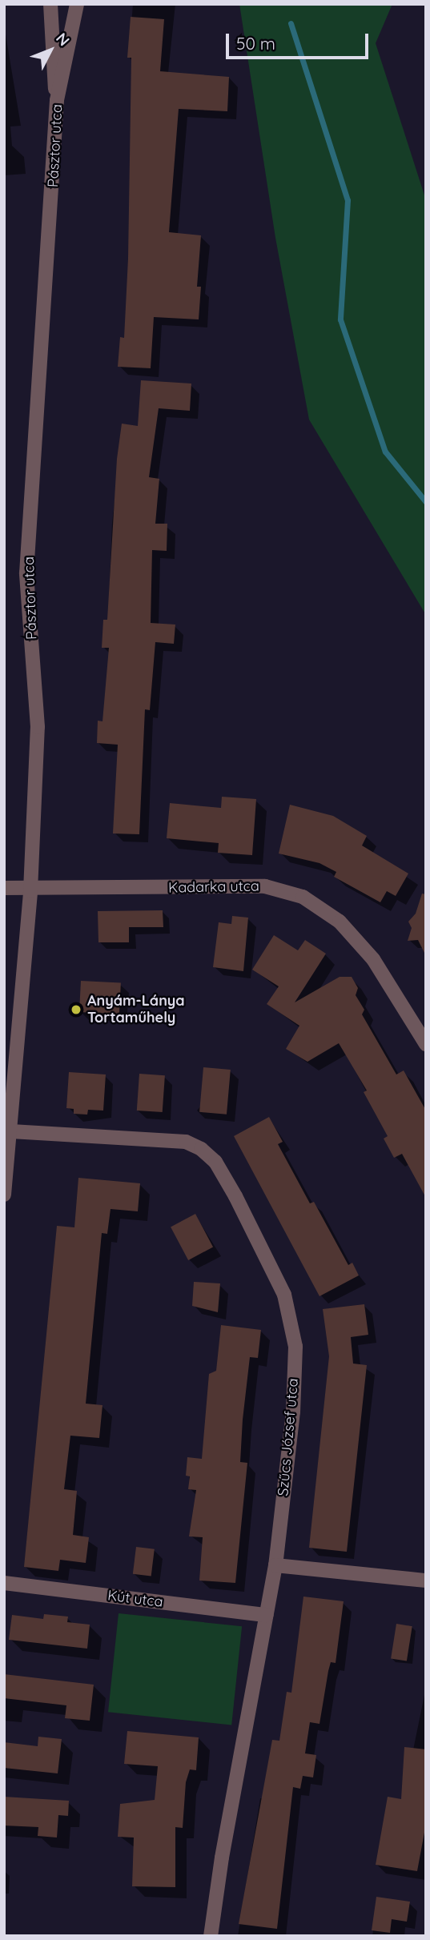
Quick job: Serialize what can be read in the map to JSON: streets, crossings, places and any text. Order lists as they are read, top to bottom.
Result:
{
  "streets": {
    "street": [
      "Pásztor utca",
      "Kadarka utca",
      "Szűcs József utca",
      "Kút utca"
    ]
  },
  "crossings": [
    ["Pásztor utca", "Kadarka utca"],
    ["Pásztor utca", "Szűcs József utca"],
    ["Szűcs József utca", "Kút utca"]
  ],
  "places": ["Anyám-Lánya Tortaműhely"],
  "scale_bar": "50 m",
  "north": "top right"
}
